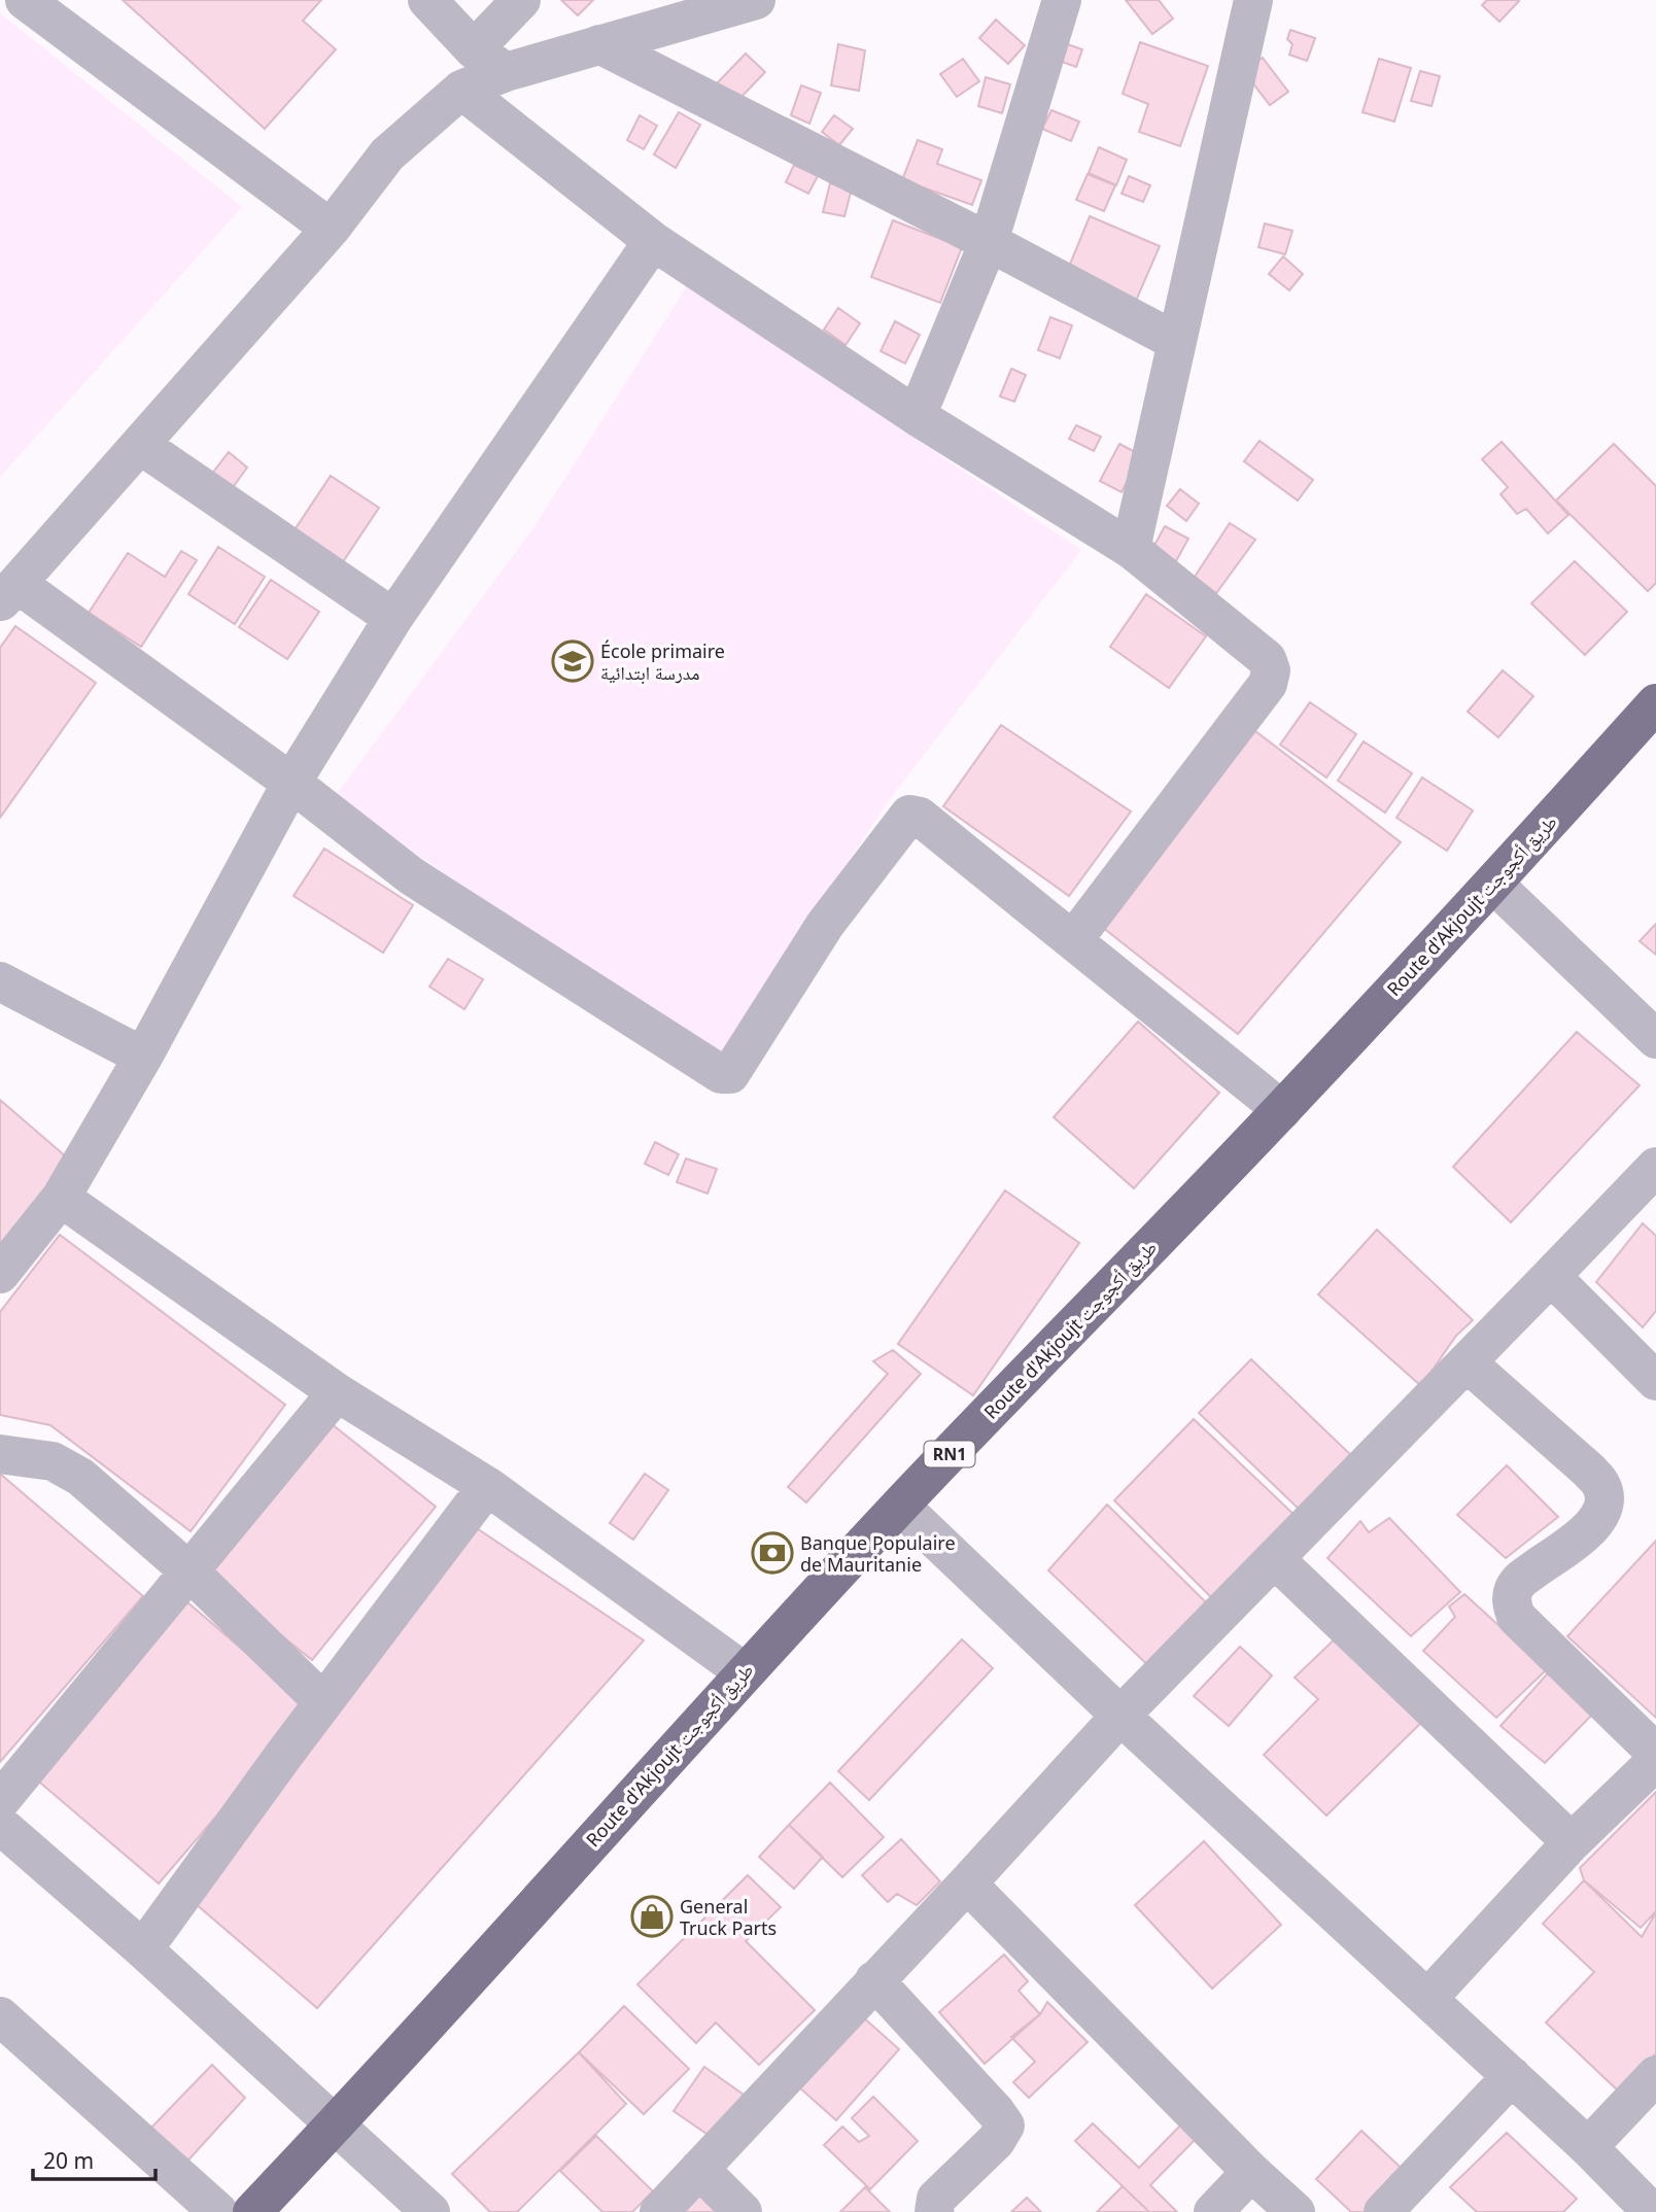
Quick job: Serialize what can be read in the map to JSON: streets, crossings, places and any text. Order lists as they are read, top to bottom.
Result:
{
  "streets": {
    "highway": ["Route d'Akjoujt طريق أكجوجت", "RN1"]
  },
  "places": {
    "school or university": ["École primaire مدرسة ابتدائية"],
    "bank": ["Banque Populaire de Mauritanie"],
    "shop": ["General Truck Parts"]
  },
  "scale_bar": "20 m"
}
